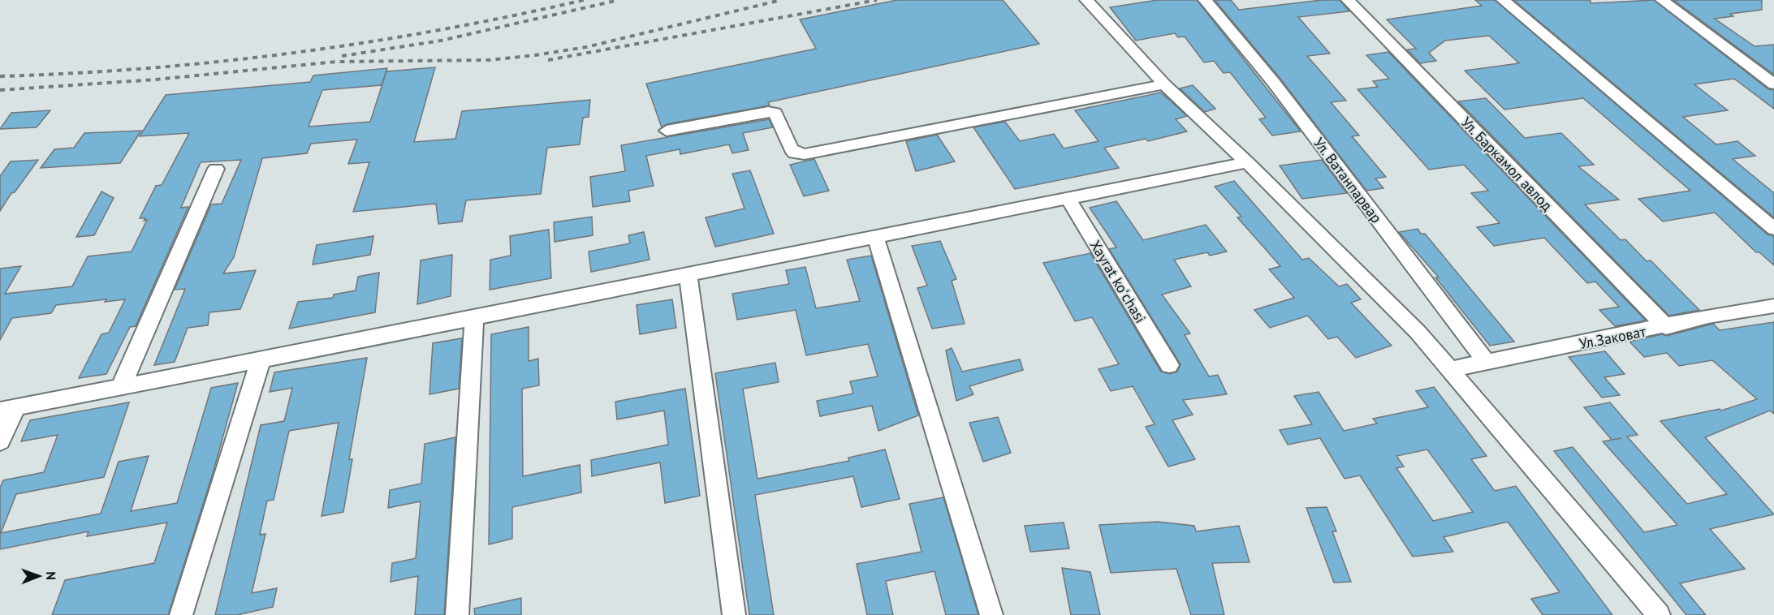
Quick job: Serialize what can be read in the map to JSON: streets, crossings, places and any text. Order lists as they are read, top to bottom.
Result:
{
  "streets": {
    "street": [
      "Ул. Баркамол авлод",
      "Ул. Ватанпарвар",
      "Xayrat koʻchasi",
      "Ул.Заковат"
    ]
  },
  "crossings": [
    ["Ул. Баркамол авлод", "Ул.Заковат"],
    ["Ул. Ватанпарвар", "Ул.Заковат"]
  ],
  "north": "right"
}
